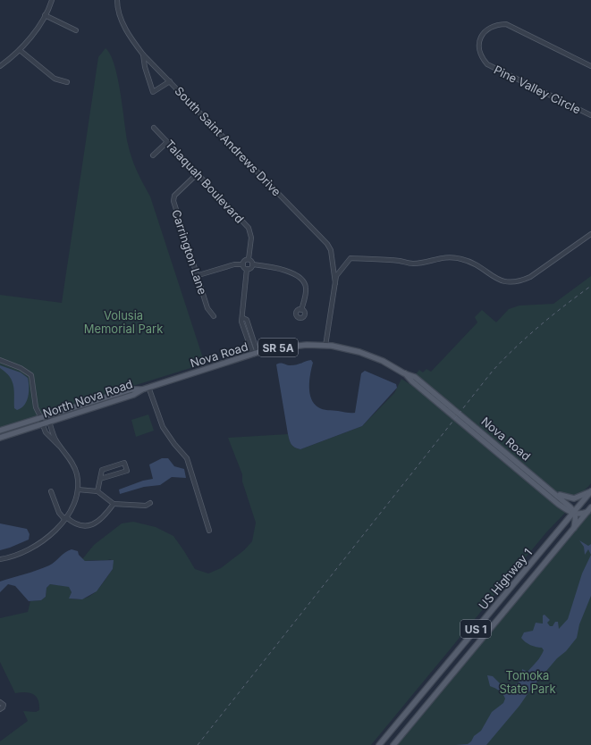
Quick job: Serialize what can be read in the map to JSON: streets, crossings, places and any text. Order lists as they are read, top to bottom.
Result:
{
  "streets": {
    "main road": [
      "SR 5A",
      "Nova Road",
      "North Nova Road",
      "US Highway 1",
      "US 1"
    ],
    "street": [
      "Pine Valley Circle",
      "South Saint Andrews Drive",
      "Talaquah Boulevard",
      "Carrington Lane"
    ]
  },
  "crossings": [
    ["Talaquah Boulevard", "Carrington Lane"],
    ["Nova Road", "North Nova Road"],
    ["Nova Road", "US Highway 1"]
  ],
  "parks": ["Volusia Memorial Park", "Tomoka State Park"]
}
